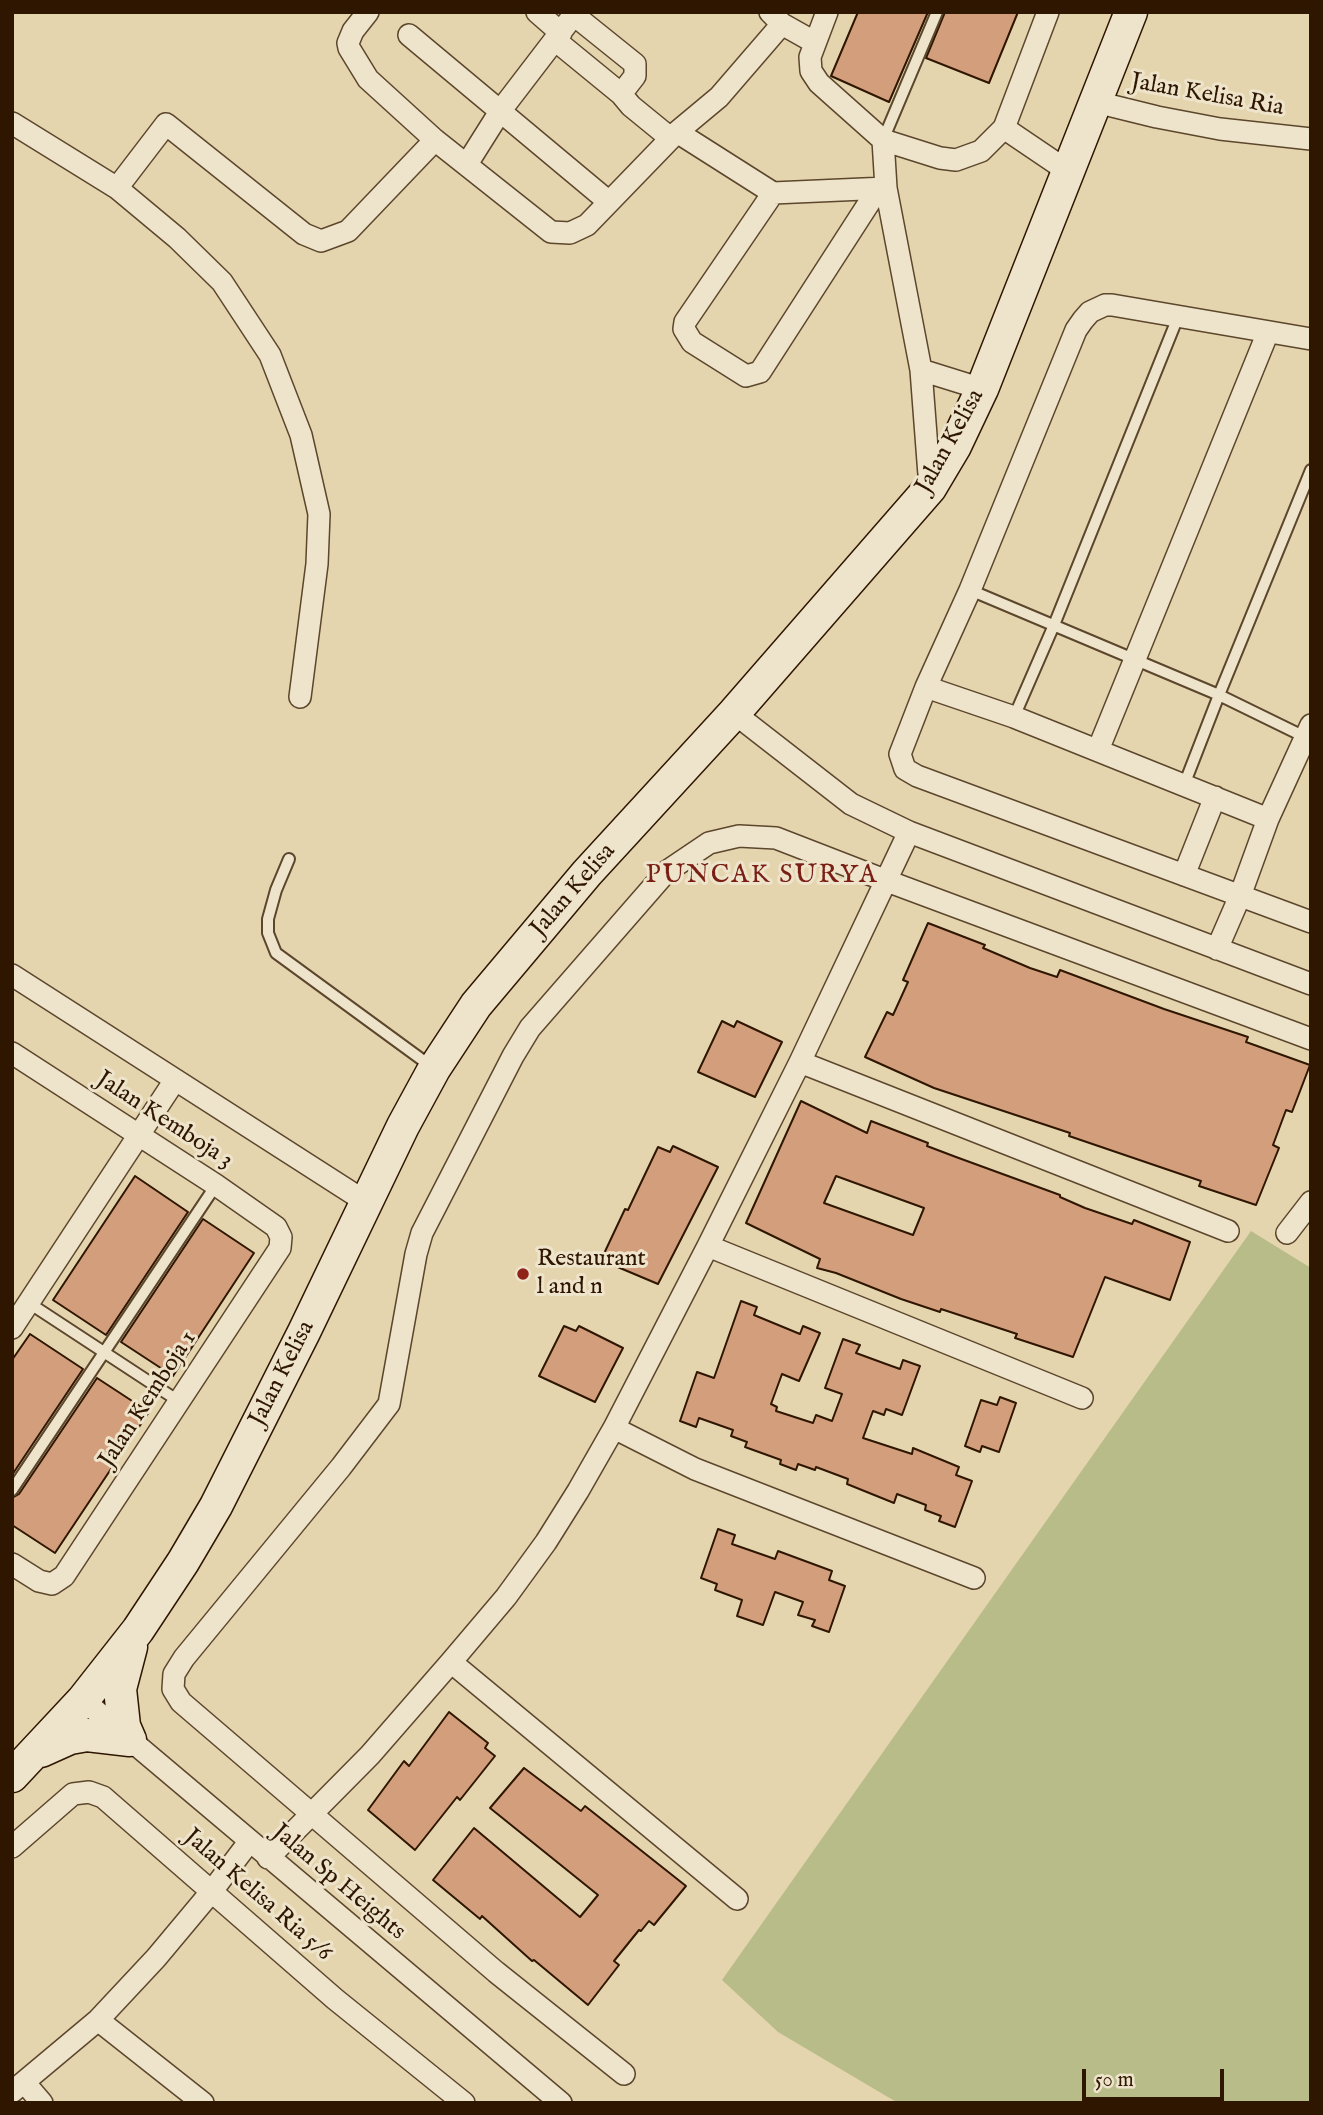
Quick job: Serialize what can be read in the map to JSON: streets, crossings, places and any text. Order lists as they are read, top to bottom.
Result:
{
  "streets": {
    "main road": ["Jalan Kelisa"],
    "street": [
      "Jalan Kelisa Ria",
      "Jalan Kemboja 3",
      "Jalan Kemboja 1",
      "Jalan Sp Heights",
      "Jalan Kelisa Ria 5/6"
    ]
  },
  "crossings": [
    ["Jalan Kelisa Ria", "Jalan Kelisa"],
    ["Jalan Kelisa", "Jalan Sp Heights"],
    ["Jalan Kemboja 3", "Jalan Kemboja 1"]
  ],
  "districts": ["PUNCAK SURYA"],
  "places": ["Restaurant l and n"],
  "scale_bar": "50 m"
}
